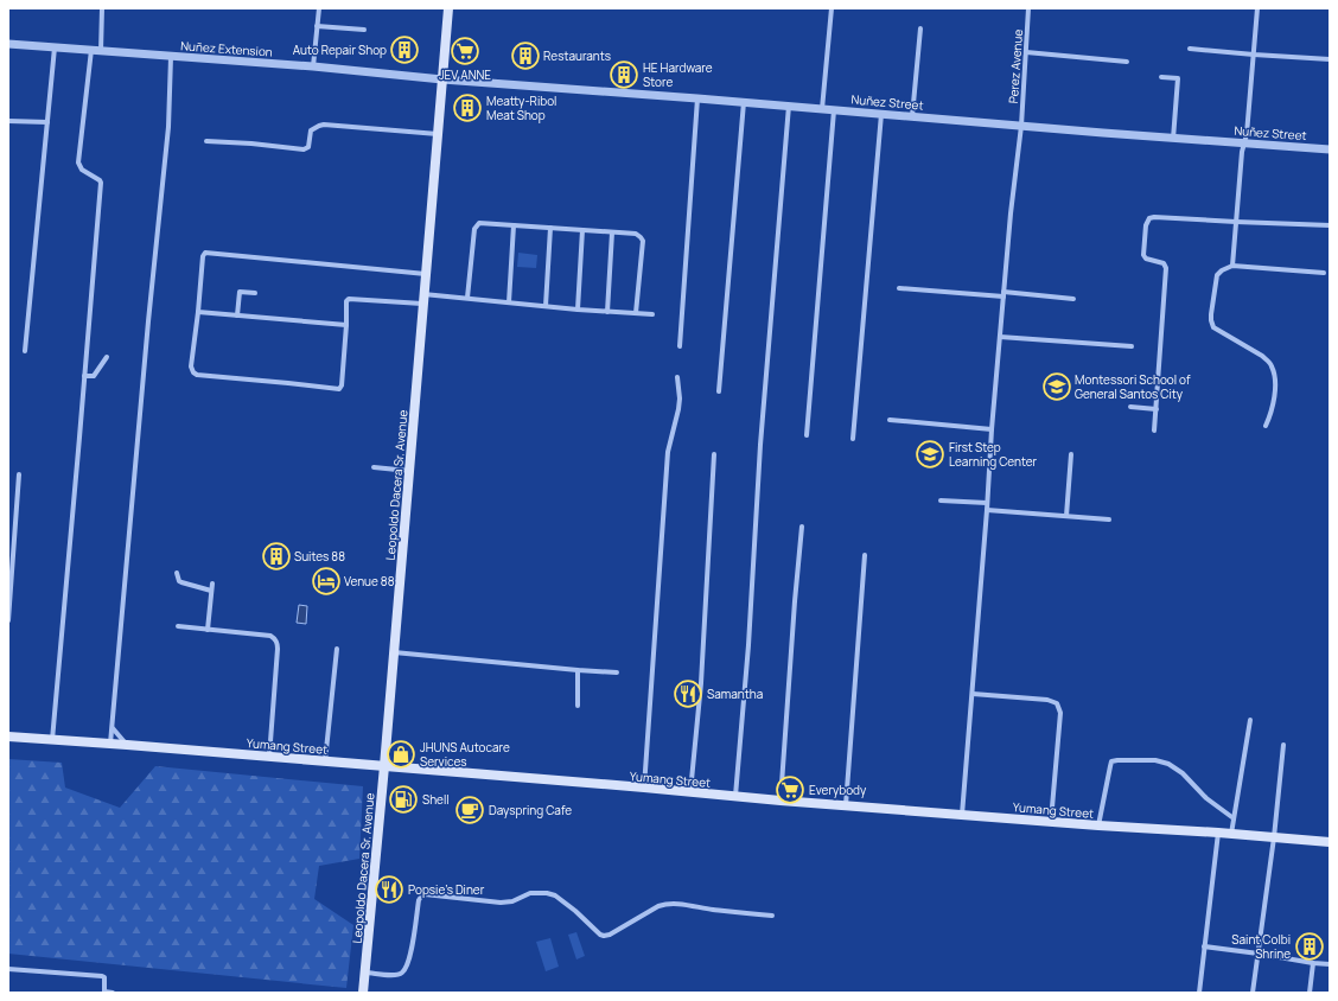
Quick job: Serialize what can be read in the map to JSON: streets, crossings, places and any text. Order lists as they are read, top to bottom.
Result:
{
  "streets": {
    "main road": ["Leopoldo Dacera Sr. Avenue", "Yumang Street"],
    "street": ["Nuñez Extension", "Perez Avenue", "Nuñez Street"]
  },
  "crossings": [
    ["Nuñez Extension", "Nuñez Street"],
    ["Nuñez Extension", "Leopoldo Dacera Sr. Avenue"],
    ["Perez Avenue", "Nuñez Street"],
    ["Perez Avenue", "Yumang Street"],
    ["Nuñez Street", "Leopoldo Dacera Sr. Avenue"],
    ["Leopoldo Dacera Sr. Avenue", "Yumang Street"]
  ],
  "places": {
    "building": [
      "Auto Repair Shop",
      "Restaurants",
      "HE Hardware Store",
      "Meatty-Ribol Meat Shop",
      "Suites 88",
      "Saint Colbi Shrine"
    ],
    "supermarket": ["JEV ANNE", "Everybody"],
    "school or university": ["Montessori School of General Santos City", "First Step Learning Center"],
    "hotel": ["Venue 88"],
    "restaurant": ["Samantha", "Popsie's Diner"],
    "shop": ["JHUNS Autocare Services"],
    "fuel station": ["Shell"],
    "cafe": ["Dayspring Cafe"]
  }
}
